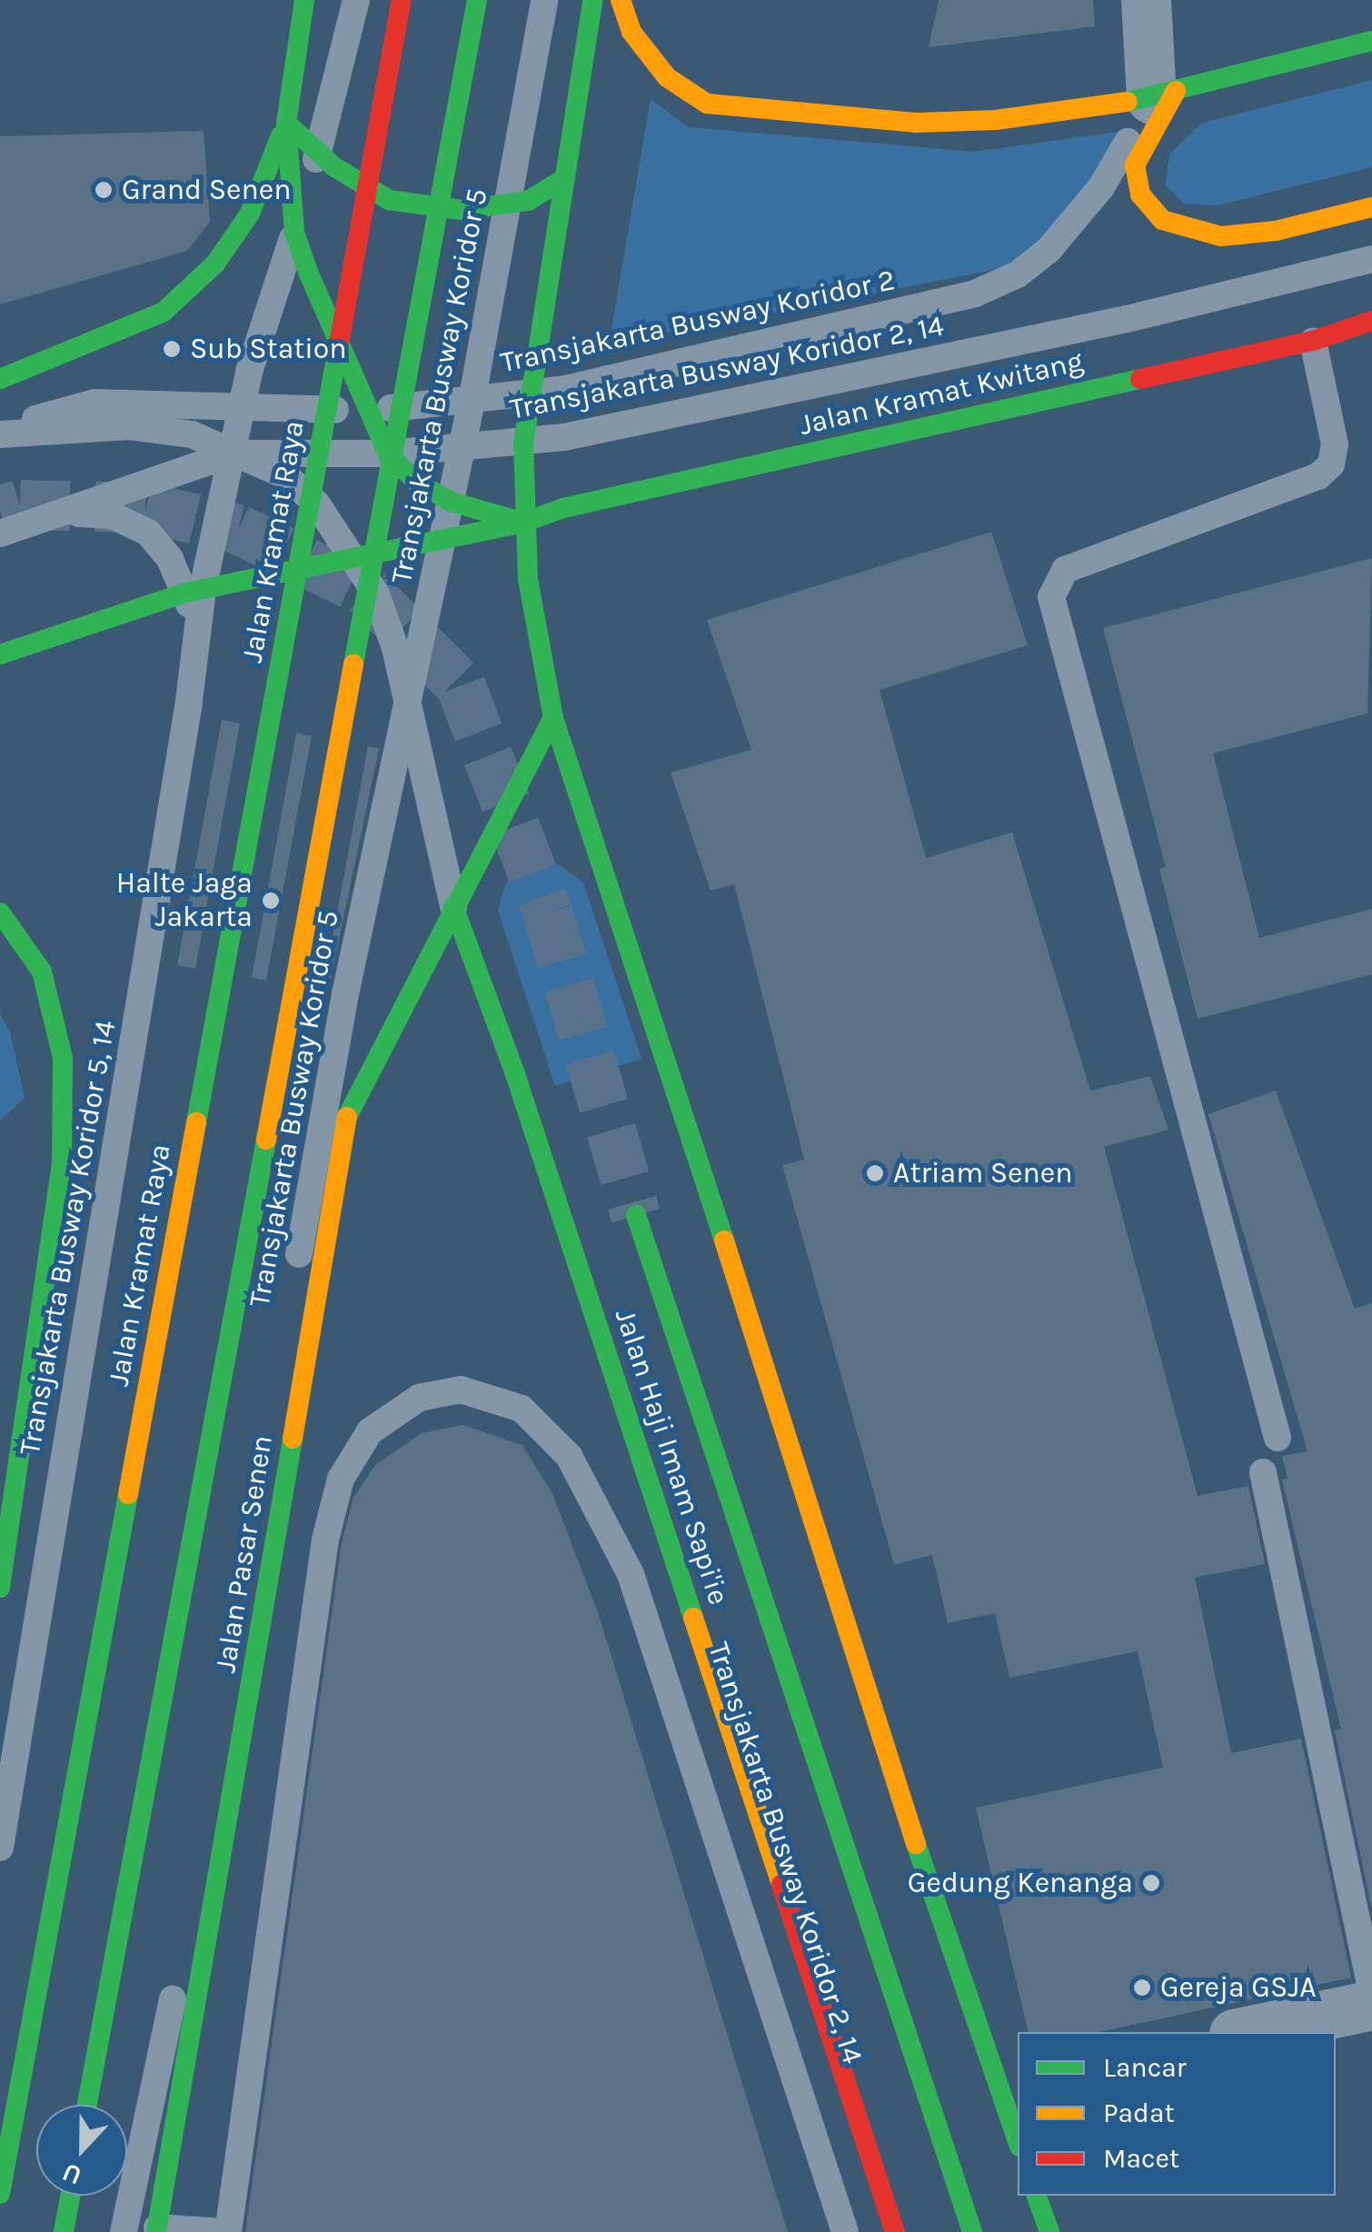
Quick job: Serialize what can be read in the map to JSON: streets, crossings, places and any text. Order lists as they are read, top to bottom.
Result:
{
  "streets": {
    "main road": [
      "Jalan Kramat Kwitang",
      "Jalan Kramat Raya",
      "Jalan Haji Imam Sapi'ie",
      "Jalan Pasar Senen"
    ],
    "lane": [
      "Transjakarta Busway Koridor 2",
      "Transjakarta Busway Koridor 2, 14",
      "Transjakarta Busway Koridor 5",
      "Transjakarta Busway Koridor 5, 14"
    ]
  },
  "crossings": [
    ["Transjakarta Busway Koridor 2", "Transjakarta Busway Koridor 2, 14"],
    ["Transjakarta Busway Koridor 2", "Transjakarta Busway Koridor 5"],
    ["Transjakarta Busway Koridor 2, 14", "Transjakarta Busway Koridor 5"],
    ["Transjakarta Busway Koridor 2, 14", "Jalan Kramat Kwitang"],
    ["Transjakarta Busway Koridor 2, 14", "Jalan Haji Imam Sapi'ie"],
    ["Transjakarta Busway Koridor 2, 14", "Jalan Pasar Senen"],
    ["Transjakarta Busway Koridor 5", "Jalan Kramat Kwitang"],
    ["Jalan Kramat Kwitang", "Transjakarta Busway Koridor 5, 14"],
    ["Jalan Haji Imam Sapi'ie", "Jalan Pasar Senen"]
  ],
  "places": [
    "Grand Senen",
    "Sub Station",
    "Halte Jaga Jakarta",
    "Atriam Senen",
    "Gedung Kenanga",
    "Gereja GSJA"
  ],
  "legend": ["Lancar", "Padat", "Macet"],
  "north": "bottom"
}
